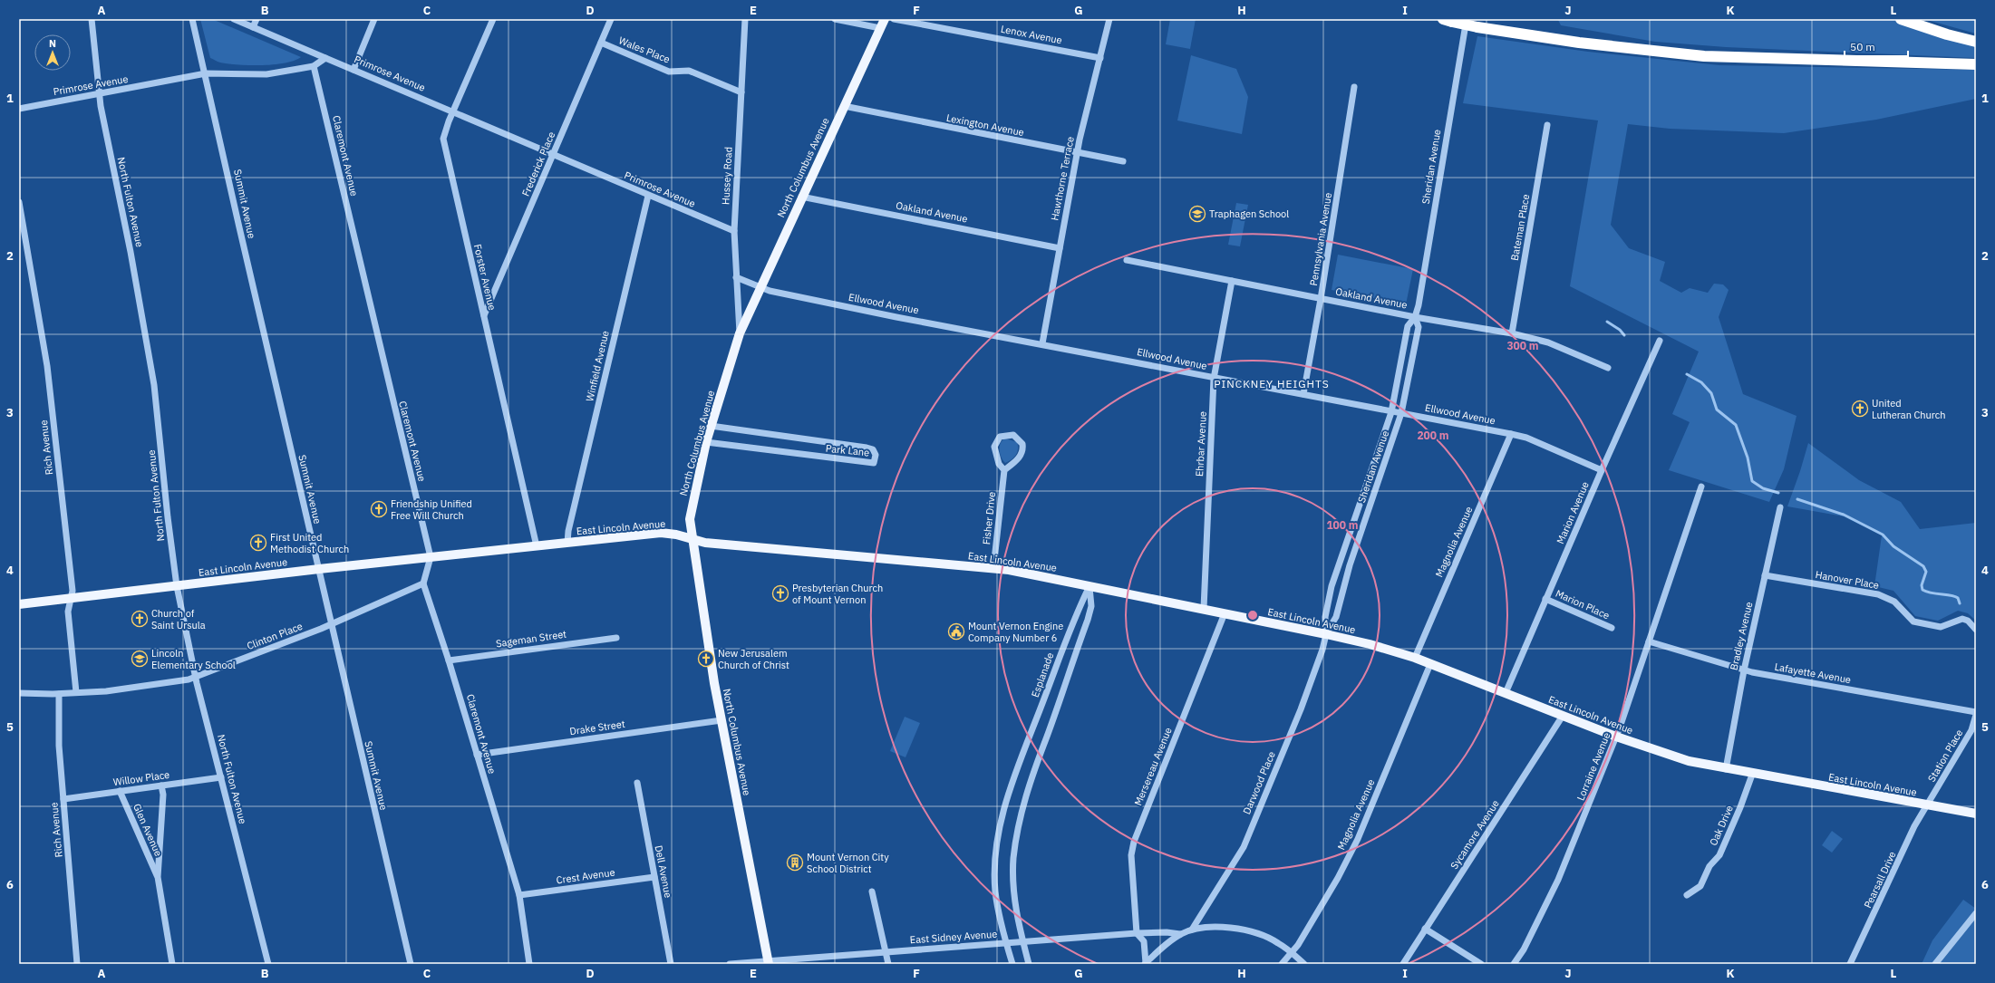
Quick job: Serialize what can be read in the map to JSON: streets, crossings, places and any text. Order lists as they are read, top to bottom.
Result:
{
  "streets": {
    "main road": ["North Columbus Avenue", "East Lincoln Avenue"],
    "street": [
      "Lenox Avenue",
      "Wales Place",
      "Primrose Avenue",
      "Lexington Avenue",
      "Claremont Avenue",
      "Frederick Place",
      "Sheridan Avenue",
      "Hussey Road",
      "Hawthorne Terrace",
      "North Fulton Avenue",
      "Summit Avenue",
      "Oakland Avenue",
      "Bateman Place",
      "Pennsylvania Avenue",
      "Forster Avenue",
      "Ellwood Avenue",
      "Winfield Avenue",
      "Ehrbar Avenue",
      "Rich Avenue",
      "Park Lane",
      "Marion Avenue",
      "Fisher Drive",
      "Magnolia Avenue",
      "Hanover Place",
      "Marion Place",
      "Clinton Place",
      "Bradley Avenue",
      "Sageman Street",
      "Lafayette Avenue",
      "Esplanade",
      "Drake Street",
      "Station Place",
      "Mersereau Avenue",
      "Lorraine Avenue",
      "Willow Place",
      "Darwood Place",
      "Oak Drive",
      "Glen Avenue",
      "Sycamore Avenue",
      "Dell Avenue",
      "Crest Avenue",
      "Pearsall Drive",
      "East Sidney Avenue"
    ]
  },
  "crossings": [
    ["Lenox Avenue", "Hawthorne Terrace"],
    ["Wales Place", "Frederick Place"],
    ["Wales Place", "Hussey Road"],
    ["Primrose Avenue", "Claremont Avenue"],
    ["Primrose Avenue", "Frederick Place"],
    ["Primrose Avenue", "Hussey Road"],
    ["Primrose Avenue", "North Fulton Avenue"],
    ["Primrose Avenue", "Summit Avenue"],
    ["Primrose Avenue", "Forster Avenue"],
    ["Primrose Avenue", "Winfield Avenue"],
    ["Lexington Avenue", "North Columbus Avenue"],
    ["Lexington Avenue", "Hawthorne Terrace"],
    ["Claremont Avenue", "East Lincoln Avenue"],
    ["Claremont Avenue", "Clinton Place"],
    ["Claremont Avenue", "Sageman Street"],
    ["Claremont Avenue", "Drake Street"],
    ["Claremont Avenue", "Crest Avenue"],
    ["Frederick Place", "Forster Avenue"],
    ["Sheridan Avenue", "Oakland Avenue"],
    ["Sheridan Avenue", "Ellwood Avenue"],
    ["Sheridan Avenue", "East Lincoln Avenue"],
    ["Sheridan Avenue", "Darwood Place"],
    ["North Columbus Avenue", "Hussey Road"],
    ["North Columbus Avenue", "Oakland Avenue"],
    ["North Columbus Avenue", "Ellwood Avenue"],
    ["North Columbus Avenue", "Park Lane"],
    ["North Columbus Avenue", "East Lincoln Avenue"],
    ["North Columbus Avenue", "Drake Street"],
    ["North Columbus Avenue", "East Sidney Avenue"],
    ["Hussey Road", "Ellwood Avenue"],
    ["Hawthorne Terrace", "Oakland Avenue"],
    ["Hawthorne Terrace", "Ellwood Avenue"],
    ["North Fulton Avenue", "East Lincoln Avenue"],
    ["North Fulton Avenue", "Clinton Place"],
    ["North Fulton Avenue", "Willow Place"],
    ["Summit Avenue", "East Lincoln Avenue"],
    ["Summit Avenue", "Clinton Place"],
    ["Oakland Avenue", "Bateman Place"],
    ["Oakland Avenue", "Pennsylvania Avenue"],
    ["Oakland Avenue", "Ehrbar Avenue"],
    ["Pennsylvania Avenue", "Ellwood Avenue"],
    ["Forster Avenue", "East Lincoln Avenue"],
    ["Ellwood Avenue", "Ehrbar Avenue"],
    ["Ellwood Avenue", "Marion Avenue"],
    ["Ellwood Avenue", "Magnolia Avenue"],
    ["Winfield Avenue", "East Lincoln Avenue"],
    ["Ehrbar Avenue", "East Lincoln Avenue"],
    ["Rich Avenue", "East Lincoln Avenue"],
    ["Rich Avenue", "Clinton Place"],
    ["Rich Avenue", "Willow Place"],
    ["Marion Avenue", "East Lincoln Avenue"],
    ["Marion Avenue", "Marion Place"],
    ["Fisher Drive", "East Lincoln Avenue"],
    ["East Lincoln Avenue", "Magnolia Avenue"],
    ["East Lincoln Avenue", "Bradley Avenue"],
    ["East Lincoln Avenue", "Esplanade"],
    ["East Lincoln Avenue", "Station Place"],
    ["East Lincoln Avenue", "Mersereau Avenue"],
    ["East Lincoln Avenue", "Lorraine Avenue"],
    ["East Lincoln Avenue", "Darwood Place"],
    ["East Lincoln Avenue", "Oak Drive"],
    ["East Lincoln Avenue", "Sycamore Avenue"],
    ["East Lincoln Avenue", "Pearsall Drive"],
    ["Hanover Place", "Bradley Avenue"],
    ["Bradley Avenue", "Lafayette Avenue"],
    ["Lafayette Avenue", "Station Place"],
    ["Lafayette Avenue", "Lorraine Avenue"],
    ["Esplanade", "East Sidney Avenue"],
    ["Station Place", "Pearsall Drive"],
    ["Mersereau Avenue", "East Sidney Avenue"],
    ["Willow Place", "Glen Avenue"],
    ["Dell Avenue", "Crest Avenue"]
  ],
  "districts": ["PINCKNEY HEIGHTS"],
  "places": {
    "school or university": ["Traphagen School", "Lincoln Elementary School"],
    "church": [
      "United Lutheran Church",
      "Friendship Unified Free Will Church",
      "First United Methodist Church",
      "Presbyterian Church of Mount Vernon",
      "Church of Saint Ursula",
      "New Jerusalem Church of Christ"
    ],
    "public building": ["Mount Vernon Engine Company Number 6"],
    "building": ["Mount Vernon City School District"]
  },
  "scale_bar": "50 m",
  "north": "top",
  "grid": {
    "columns": [
      "A",
      "B",
      "C",
      "D",
      "E",
      "F",
      "G",
      "H",
      "I",
      "J",
      "K",
      "L"
    ],
    "rows": [
      "1",
      "2",
      "3",
      "4",
      "5",
      "6"
    ]
  },
  "rings": ["300 m", "200 m", "100 m"]
}
